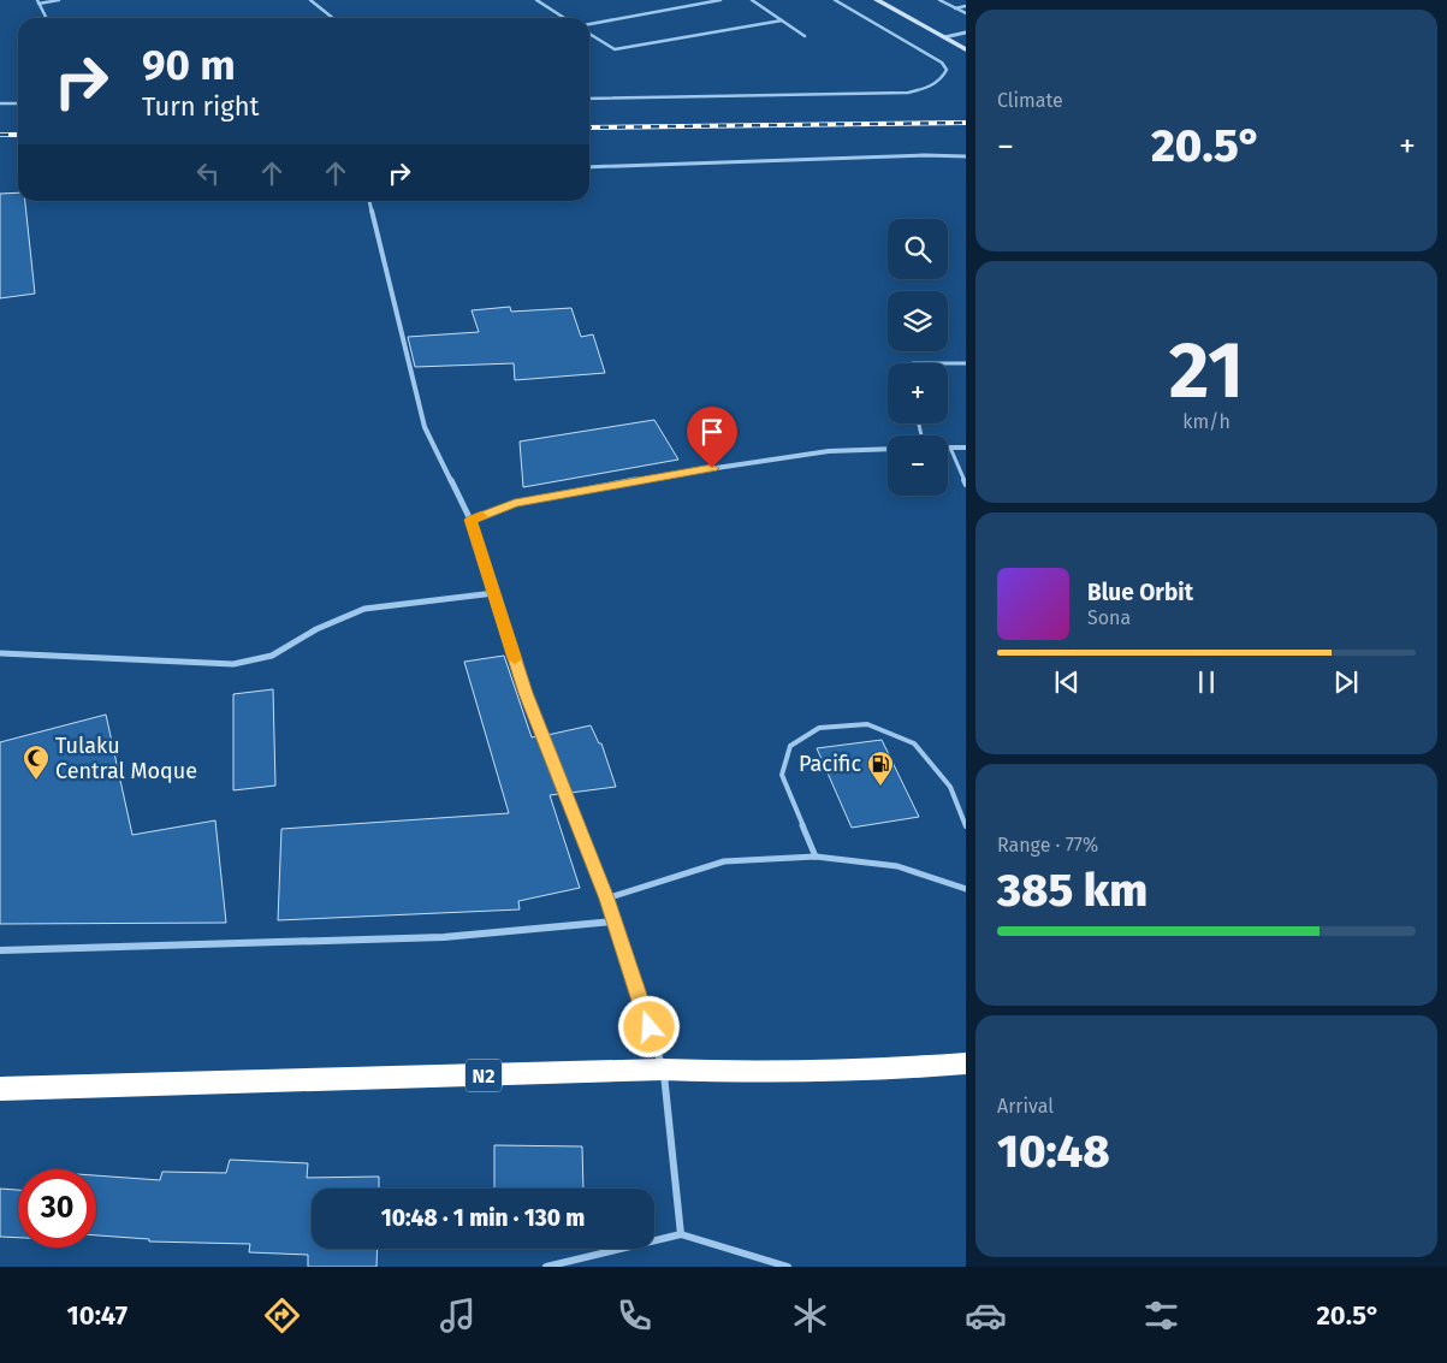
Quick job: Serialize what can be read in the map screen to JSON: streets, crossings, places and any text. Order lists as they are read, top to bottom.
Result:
{
  "streets": {
    "highway": ["N2"]
  },
  "places": {
    "mosque": ["Tulaku Central Moque"],
    "fuel station": ["Pacific"]
  },
  "page": {
    "tile": [
      "Climate",
      ["21", "km/h"],
      ["Range · 77%", "385 km"],
      ["Arrival", "10:48"]
    ],
    "turn": ["90 m", "Turn right"],
    "heat": ["−", "20.5°", "+"],
    "map_buttons": ["+", "−"],
    "song": ["Blue Orbit", "Sona"],
    "limit": "30",
    "trip": "10:48 · 1 min · 130 m",
    "tabs": ["10:47", "20.5°"]
  }
}
